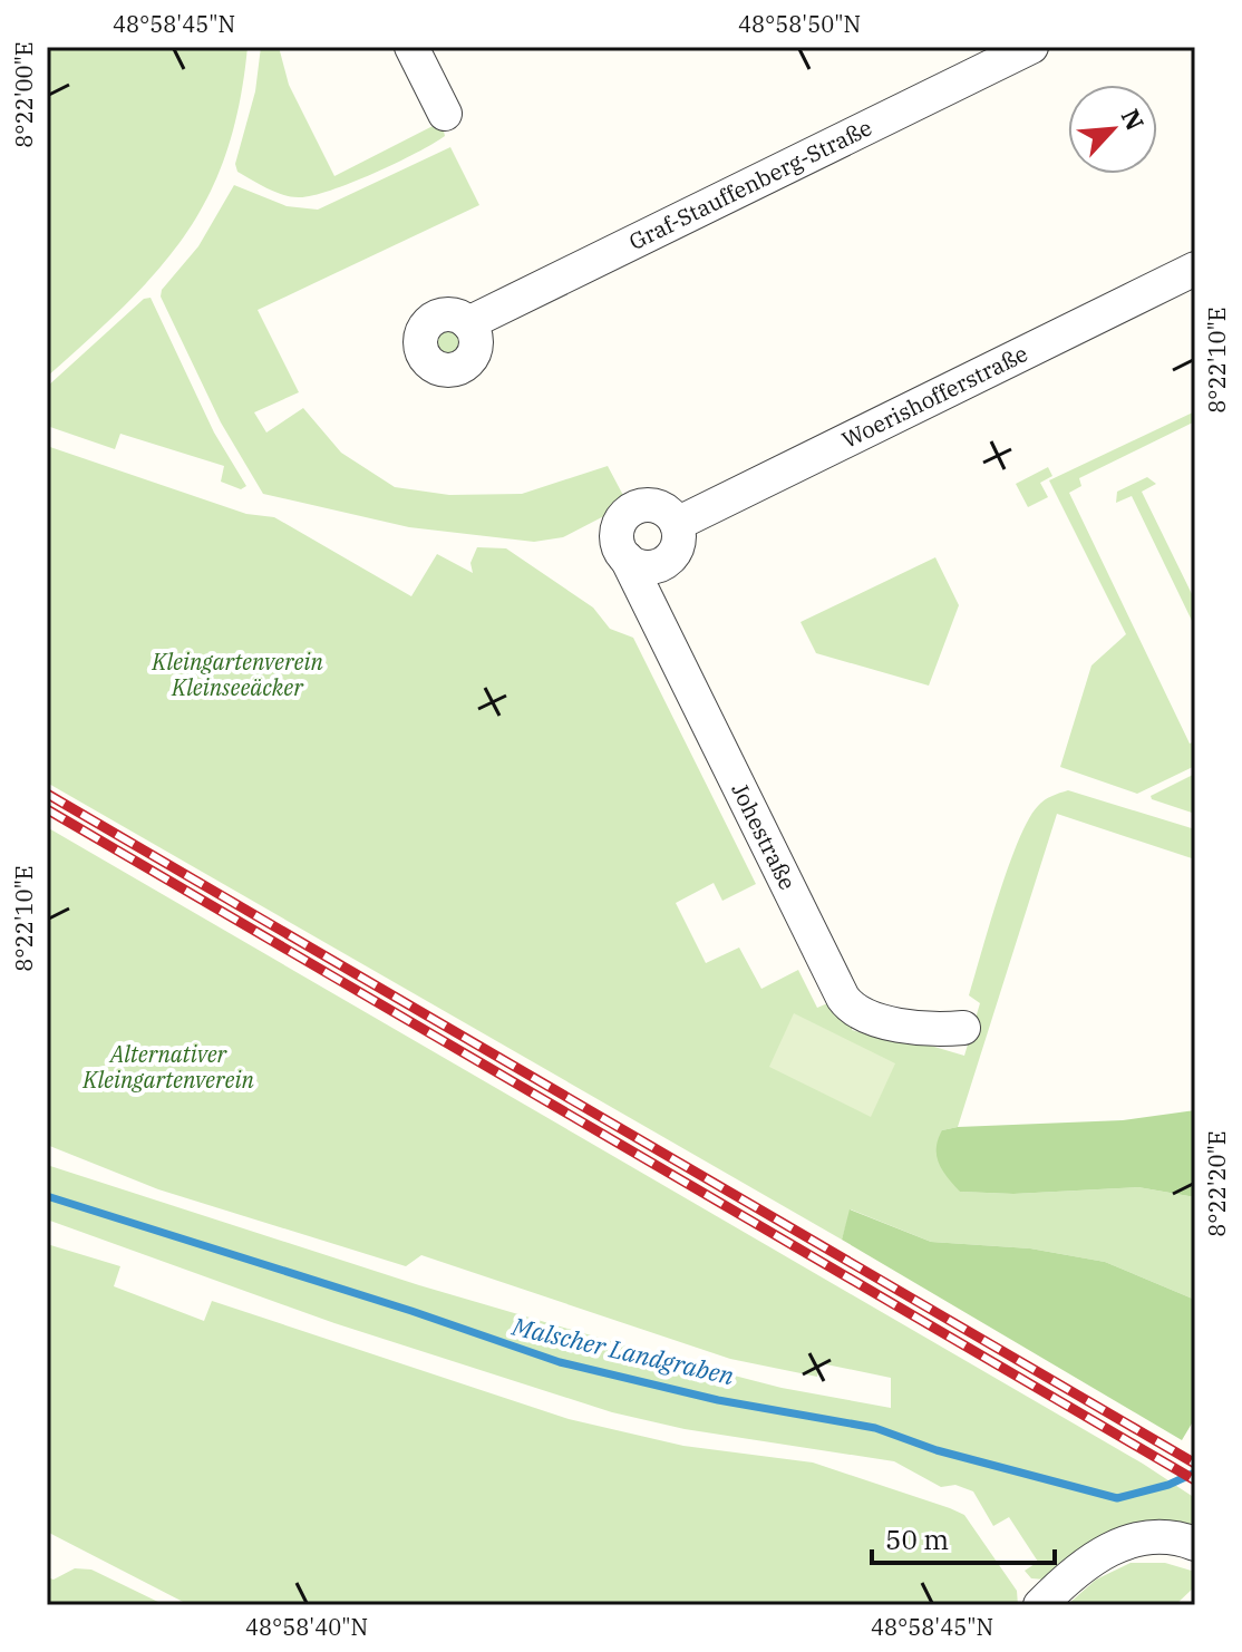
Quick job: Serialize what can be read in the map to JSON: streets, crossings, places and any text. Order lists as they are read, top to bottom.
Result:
{
  "streets": {
    "street": ["Graf-Stauffenberg-Straße", "Woerishofferstraße", "Johestraße"]
  },
  "crossings": [
    ["Woerishofferstraße", "Johestraße"]
  ],
  "water": ["Malscher Landgraben"],
  "parks": ["Kleingartenverein Kleinseeäcker", "Alternativer Kleingartenverein"],
  "scale_bar": "50 m",
  "north": "top right",
  "coordinates": [
    "48°58'45\"N",
    "48°58'50\"N",
    "8°22'00\"E",
    "8°22'10\"E",
    "8°22'20\"E",
    "48°58'40\"N"
  ]
}
